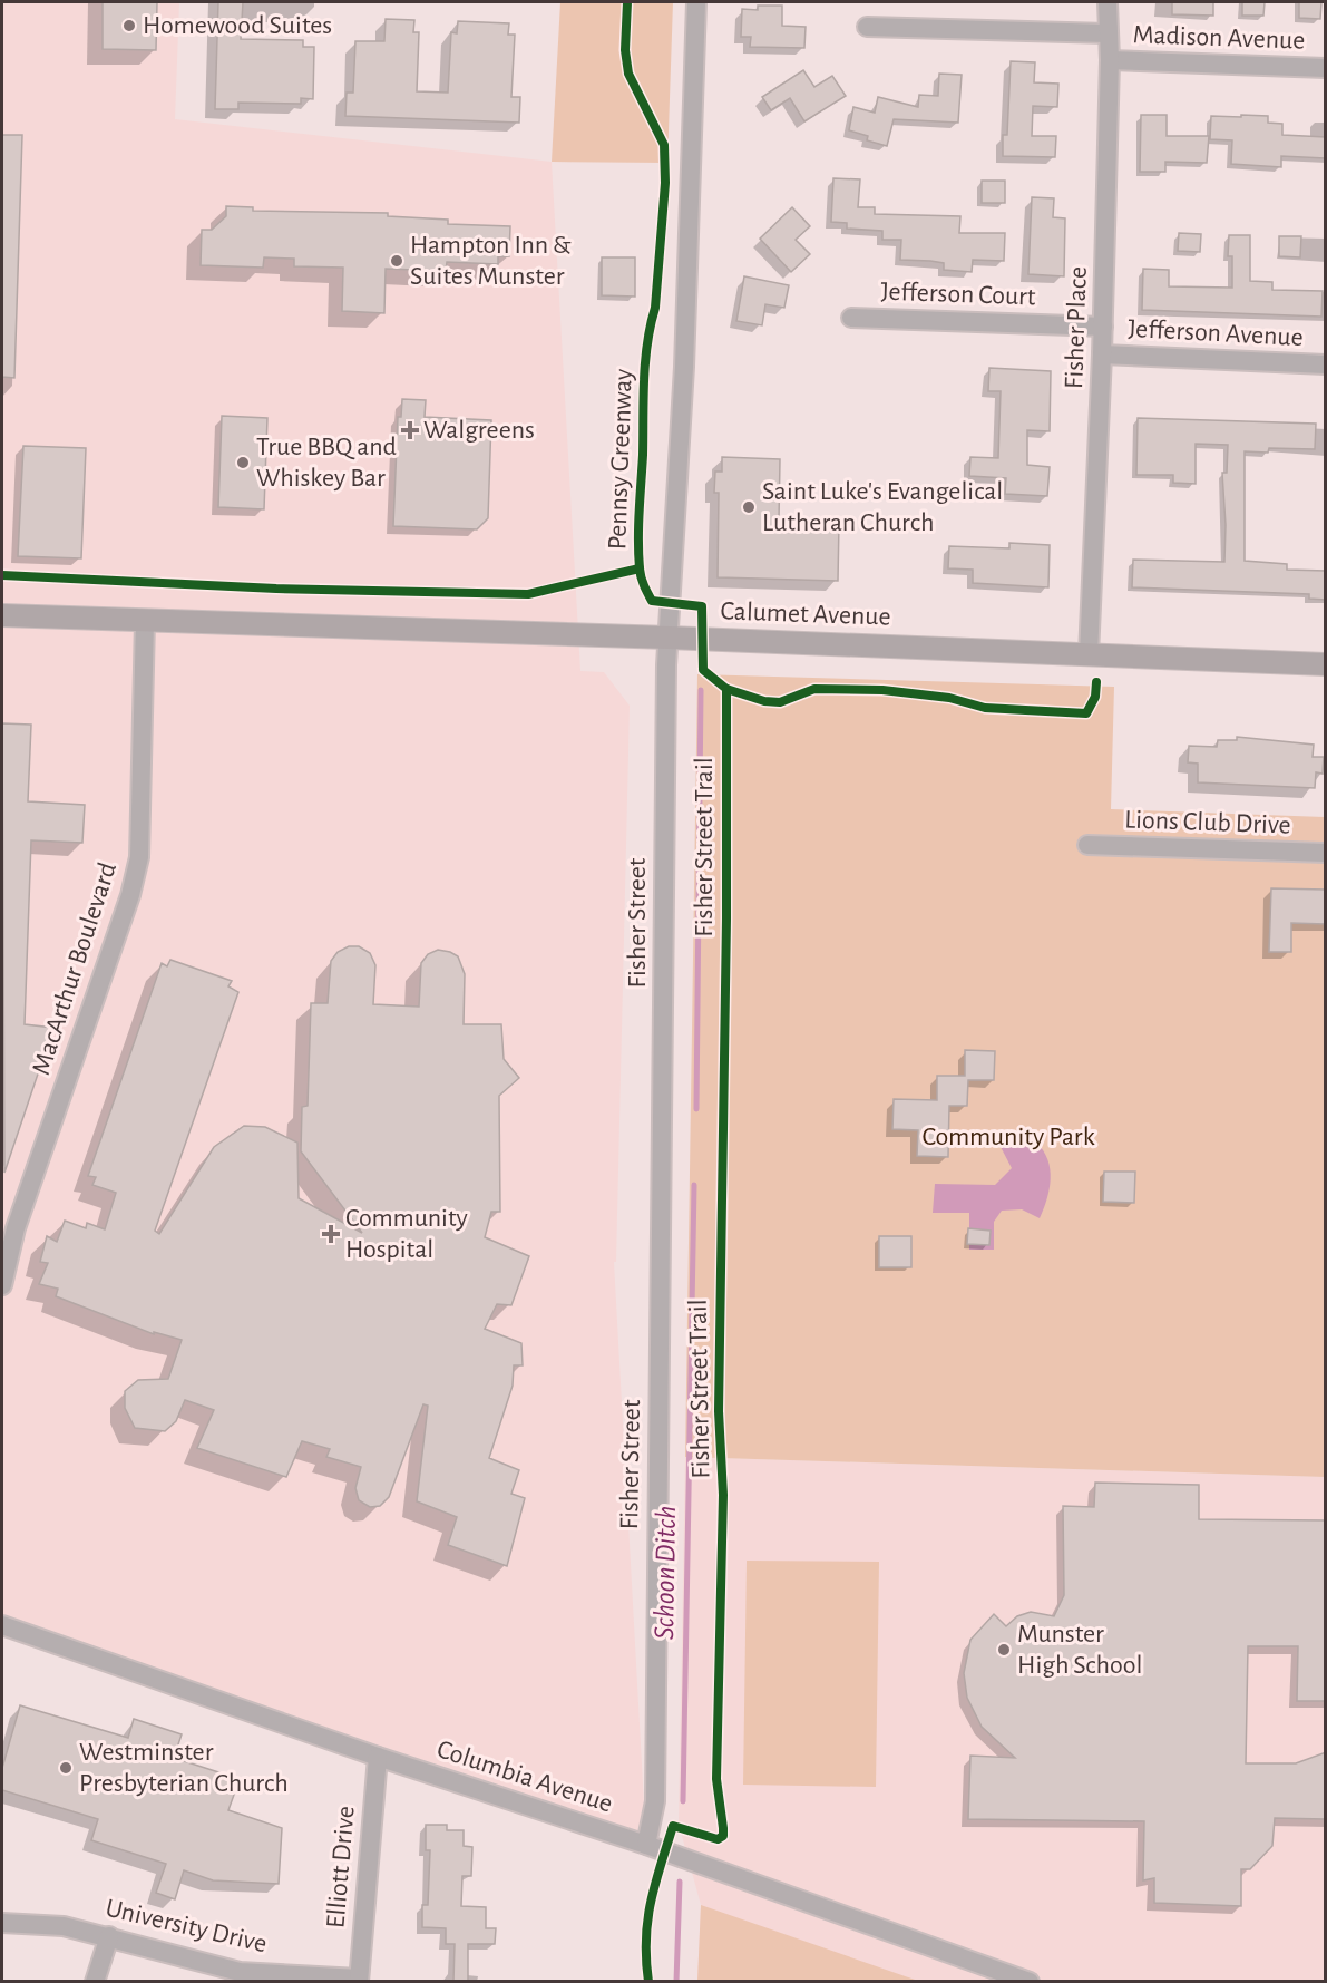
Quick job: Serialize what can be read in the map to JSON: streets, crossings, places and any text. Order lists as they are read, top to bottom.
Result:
{
  "streets": {
    "main road": ["Calumet Avenue"],
    "street": [
      "Madison Avenue",
      "Jefferson Court",
      "Fisher Place",
      "Jefferson Avenue",
      "Lions Club Drive",
      "Fisher Street",
      "MacArthur Boulevard",
      "Columbia Avenue",
      "Elliott Drive",
      "University Drive"
    ],
    "cycle path": ["Pennsy Greenway", "Fisher Street Trail"]
  },
  "crossings": [
    ["Madison Avenue", "Fisher Place"],
    ["Jefferson Court", "Fisher Place"],
    ["Fisher Place", "Jefferson Avenue"],
    ["Fisher Place", "Calumet Avenue"],
    ["Calumet Avenue", "Fisher Street"],
    ["Calumet Avenue", "MacArthur Boulevard"],
    ["Fisher Street", "Columbia Avenue"],
    ["Columbia Avenue", "Elliott Drive"],
    ["Elliott Drive", "University Drive"]
  ],
  "water": ["Schoon Ditch"],
  "parks": ["Community Park"],
  "places": {
    "other": [
      "Homewood Suites",
      "Hampton Inn & Suites Munster",
      "True BBQ and Whiskey Bar",
      "Saint Luke's Evangelical Lutheran Church",
      "Munster High School",
      "Westminster Presbyterian Church"
    ],
    "health": ["Walgreens", "Community Hospital"]
  }
}
